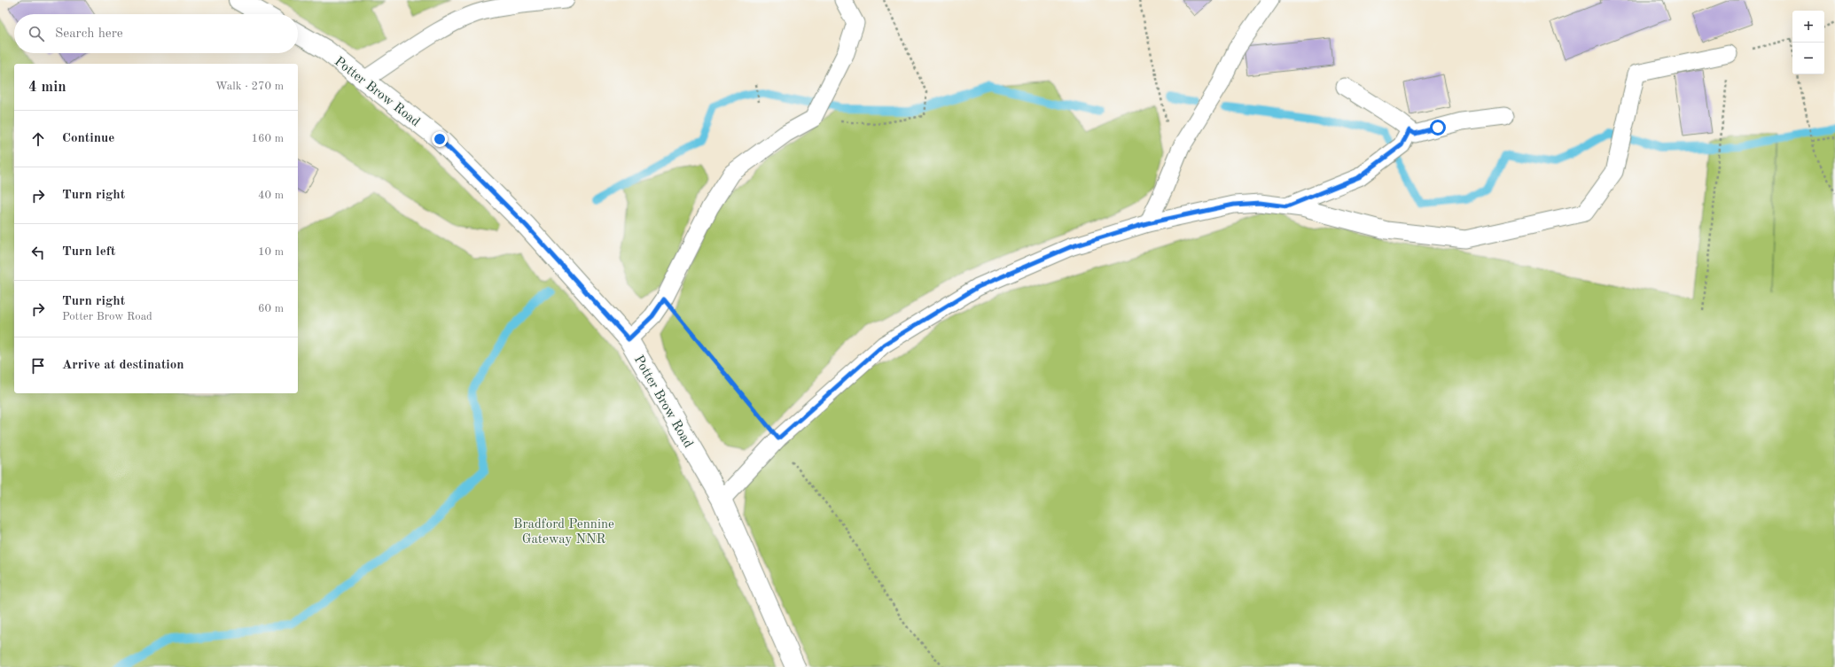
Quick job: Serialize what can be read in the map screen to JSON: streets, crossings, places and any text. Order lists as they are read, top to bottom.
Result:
{
  "streets": {
    "street": ["Potter Brow Road"]
  },
  "parks": ["Bradford Pennine Gateway NNR"],
  "page": {
    "map_buttons": ["+", "−"],
    "search": "Search here",
    "heading": ["4 min", "Walk · 270 m"],
    "list": [
      ["Continue", "160 m"],
      ["Turn right", "40 m"],
      ["Turn left", "10 m"],
      ["Turn right", "Potter Brow Road", "60 m"],
      "Arrive at destination"
    ]
  }
}
